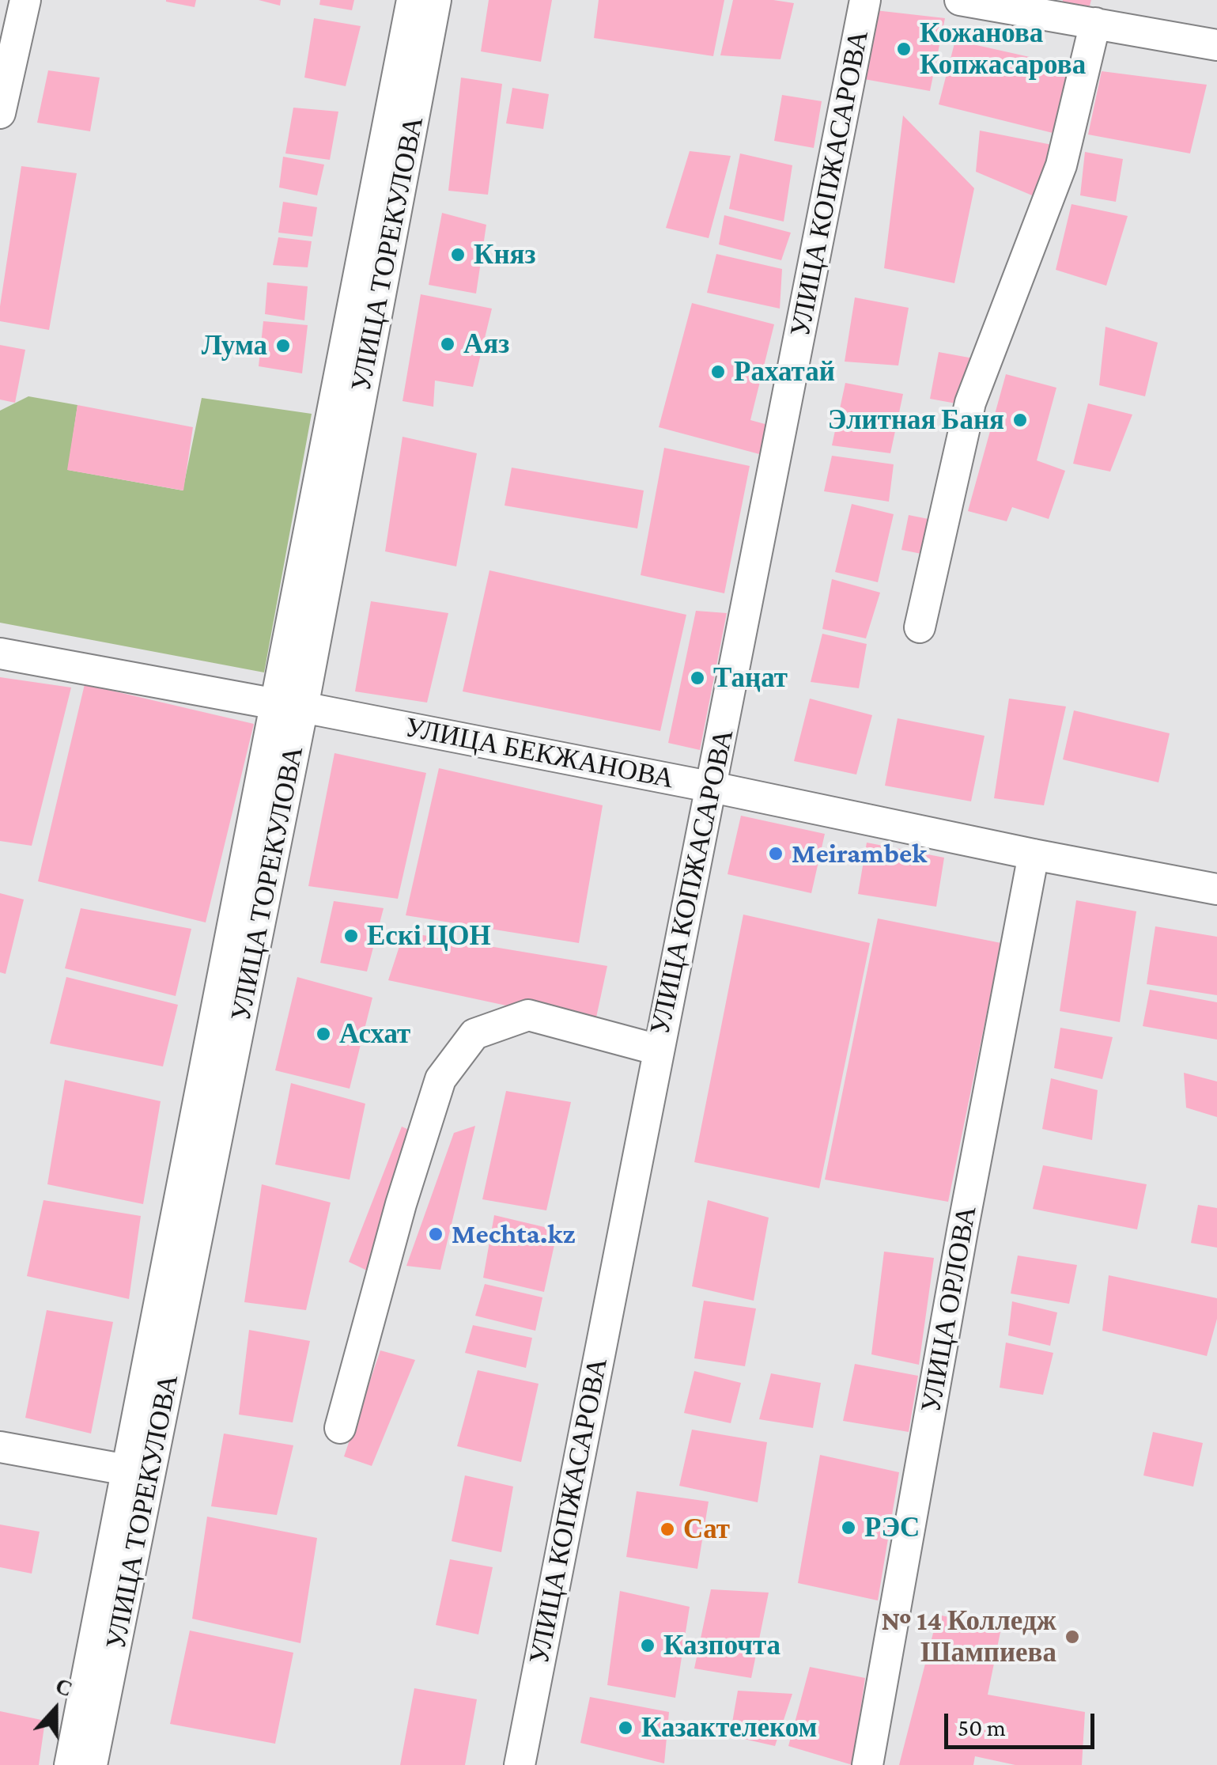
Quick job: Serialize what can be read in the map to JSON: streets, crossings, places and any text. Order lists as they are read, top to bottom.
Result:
{
  "streets": {
    "street": [
      "УЛИЦА КОПЖАСАРОВА",
      "УЛИЦА ТОРЕКУЛОВА",
      "УЛИЦА БЕКЖАНОВА",
      "УЛИЦА ОРЛОВА"
    ]
  },
  "crossings": [
    ["УЛИЦА КОПЖАСАРОВА", "УЛИЦА БЕКЖАНОВА"],
    ["УЛИЦА ТОРЕКУЛОВА", "УЛИЦА БЕКЖАНОВА"],
    ["УЛИЦА БЕКЖАНОВА", "УЛИЦА ОРЛОВА"]
  ],
  "places": [
    "Кожанова Копжасарова",
    "Княз",
    "Аяз",
    "Лума",
    "Рахатай",
    "Элитная Баня",
    "Таңат",
    "Meirambek",
    "Ескі ЦОН",
    "Асхат",
    "Mechta.kz",
    "РЭС",
    "Сат",
    "№ 14 Колледж Шампиева",
    "Казпочта",
    "Казактелеком"
  ],
  "scale_bar": "50 m",
  "north": "top"
}
